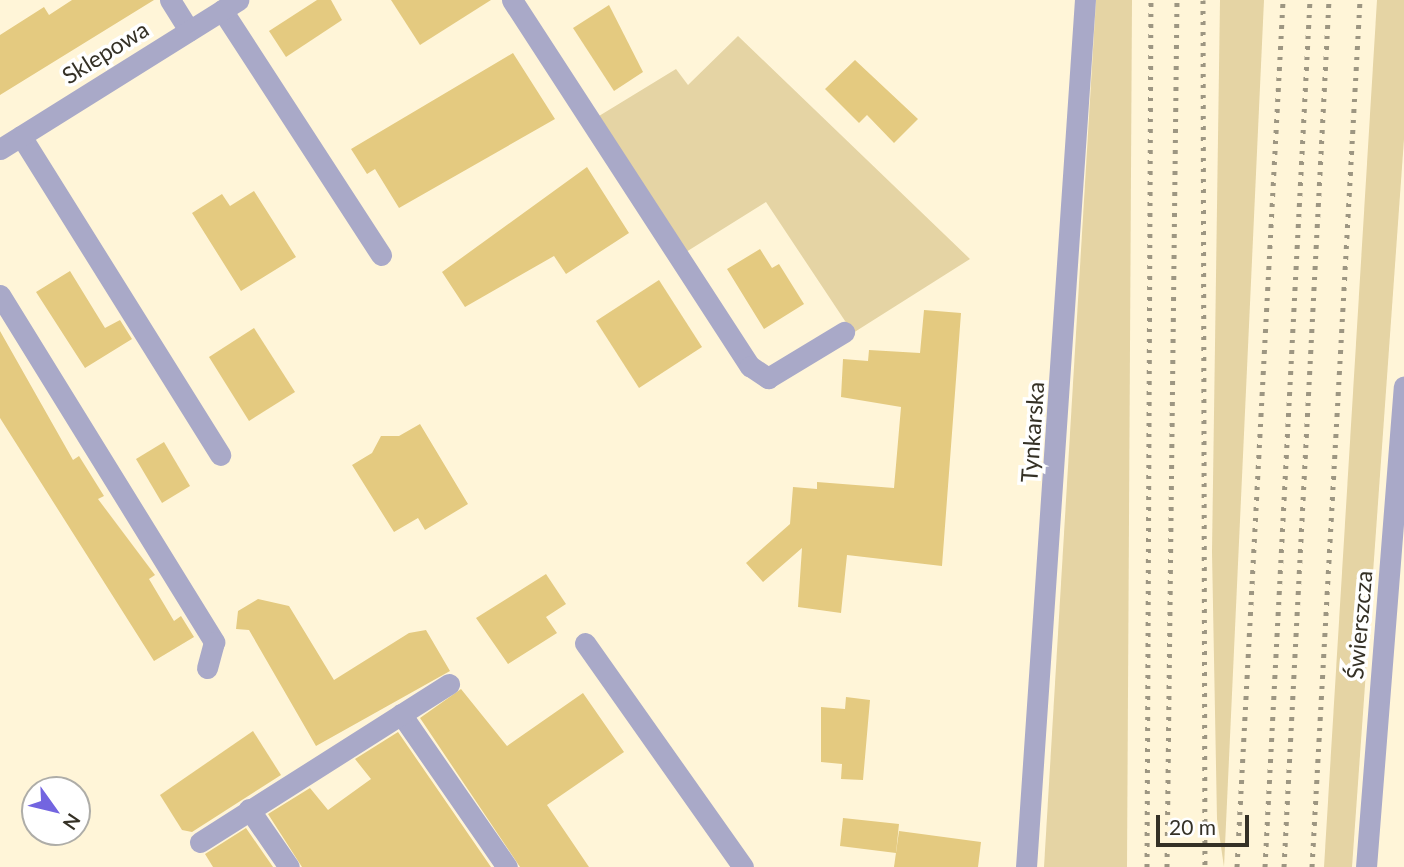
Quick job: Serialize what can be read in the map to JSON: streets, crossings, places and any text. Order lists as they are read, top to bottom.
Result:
{
  "streets": {
    "street": ["Sklepowa", "Tynkarska", "Świerszcza"]
  },
  "scale_bar": "20 m",
  "north": "bottom right"
}
